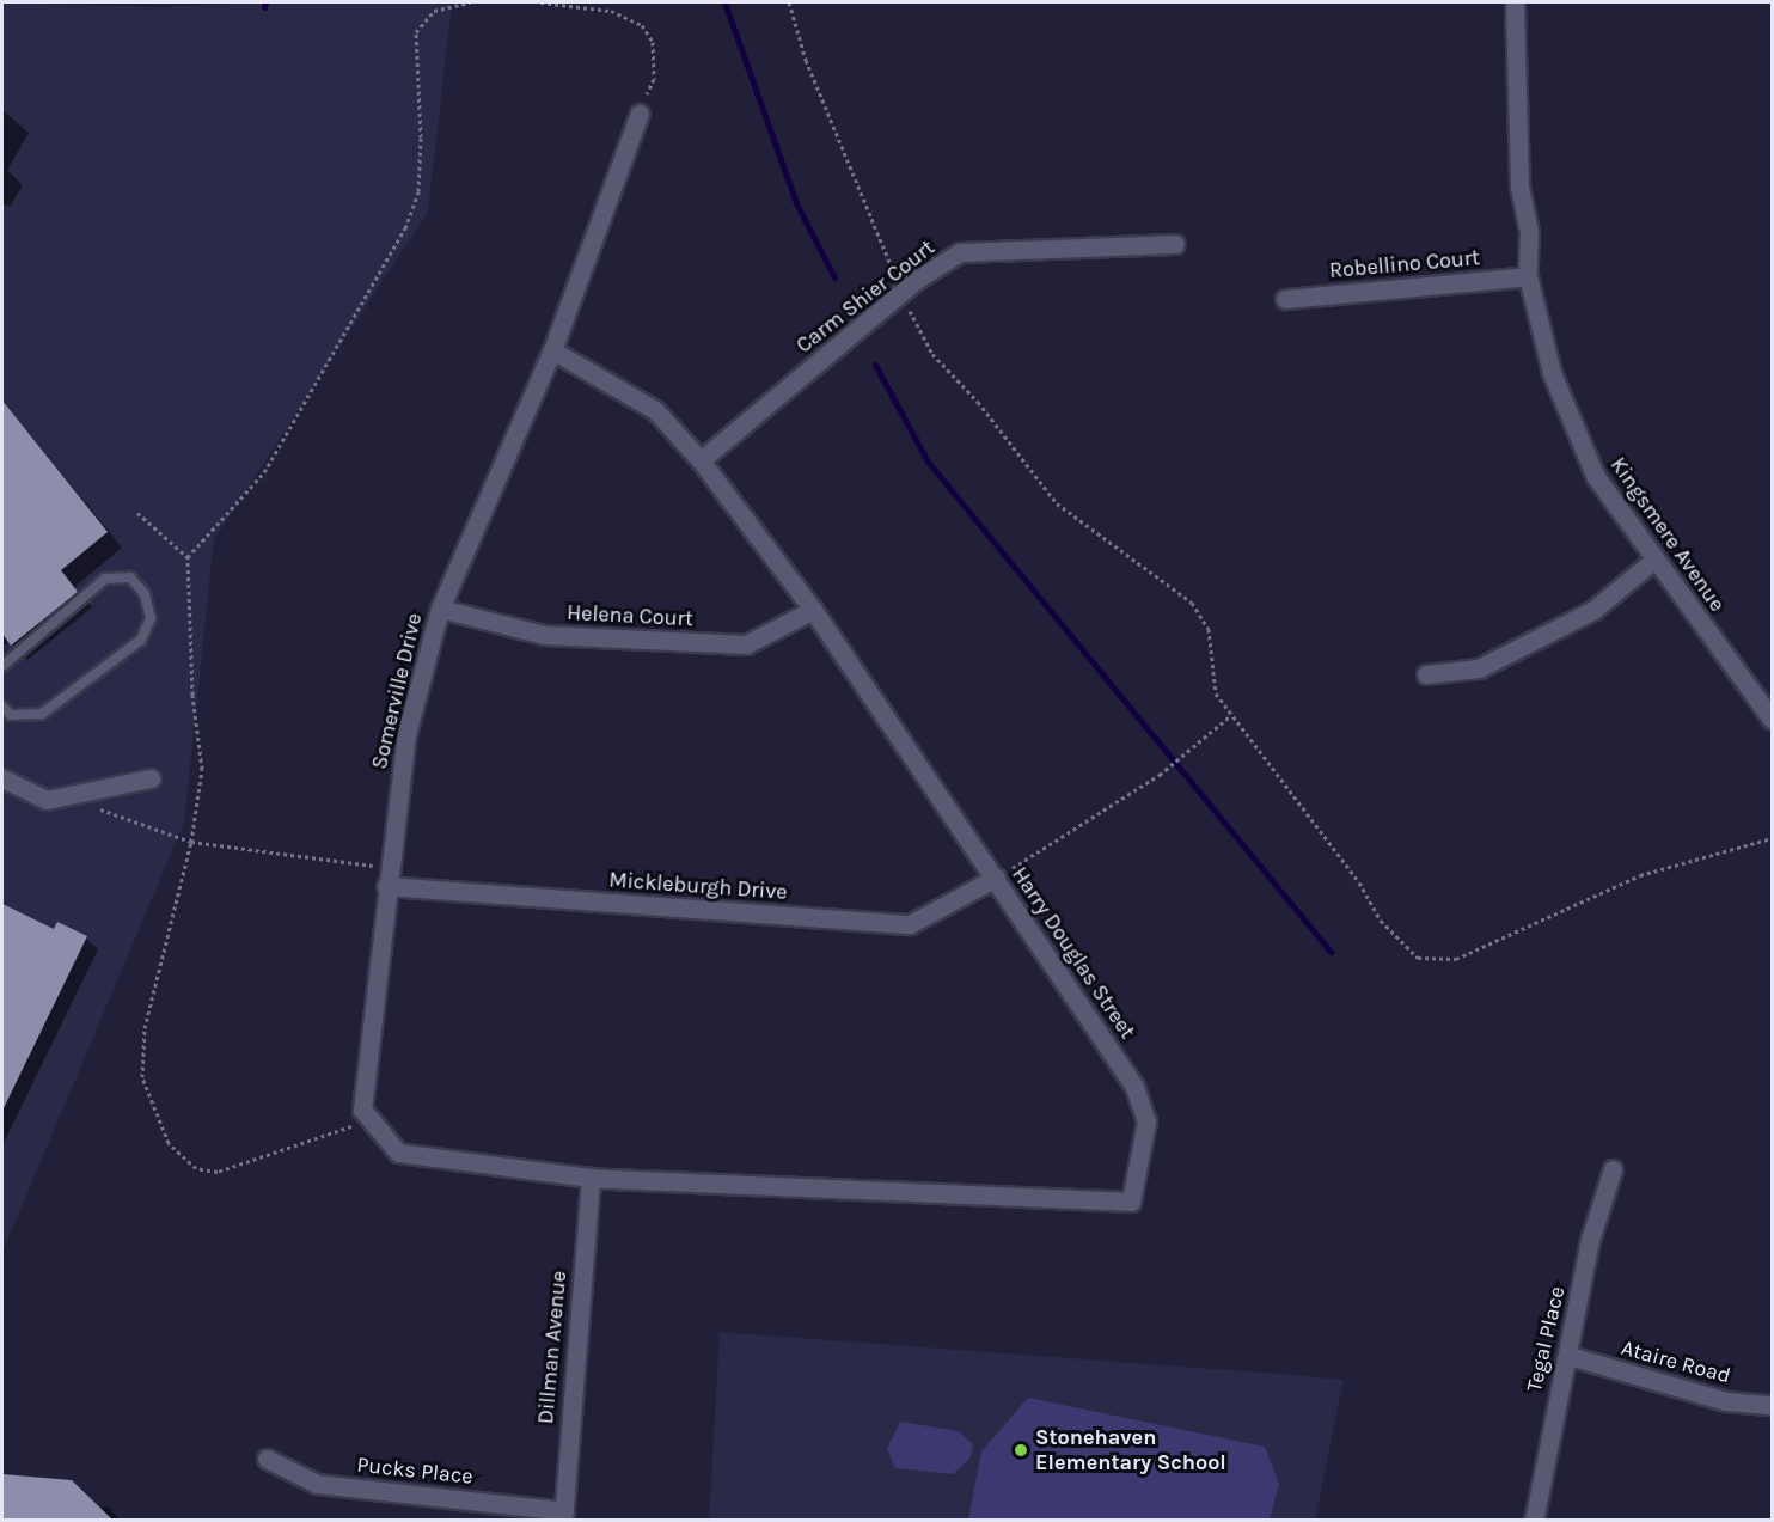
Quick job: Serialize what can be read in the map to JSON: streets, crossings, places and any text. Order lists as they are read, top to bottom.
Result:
{
  "streets": {
    "street": [
      "Robellino Court",
      "Carm Shier Court",
      "Kingsmere Avenue",
      "Helena Court",
      "Somerville Drive",
      "Mickleburgh Drive",
      "Harry Douglas Street",
      "Tegal Place",
      "Dillman Avenue",
      "Ataire Road",
      "Pucks Place"
    ]
  },
  "crossings": [
    ["Robellino Court", "Kingsmere Avenue"],
    ["Carm Shier Court", "Harry Douglas Street"],
    ["Helena Court", "Somerville Drive"],
    ["Helena Court", "Harry Douglas Street"],
    ["Somerville Drive", "Mickleburgh Drive"],
    ["Somerville Drive", "Harry Douglas Street"],
    ["Somerville Drive", "Dillman Avenue"],
    ["Mickleburgh Drive", "Harry Douglas Street"],
    ["Harry Douglas Street", "Dillman Avenue"],
    ["Tegal Place", "Ataire Road"],
    ["Dillman Avenue", "Pucks Place"]
  ],
  "places": ["Stonehaven Elementary School"]
}
